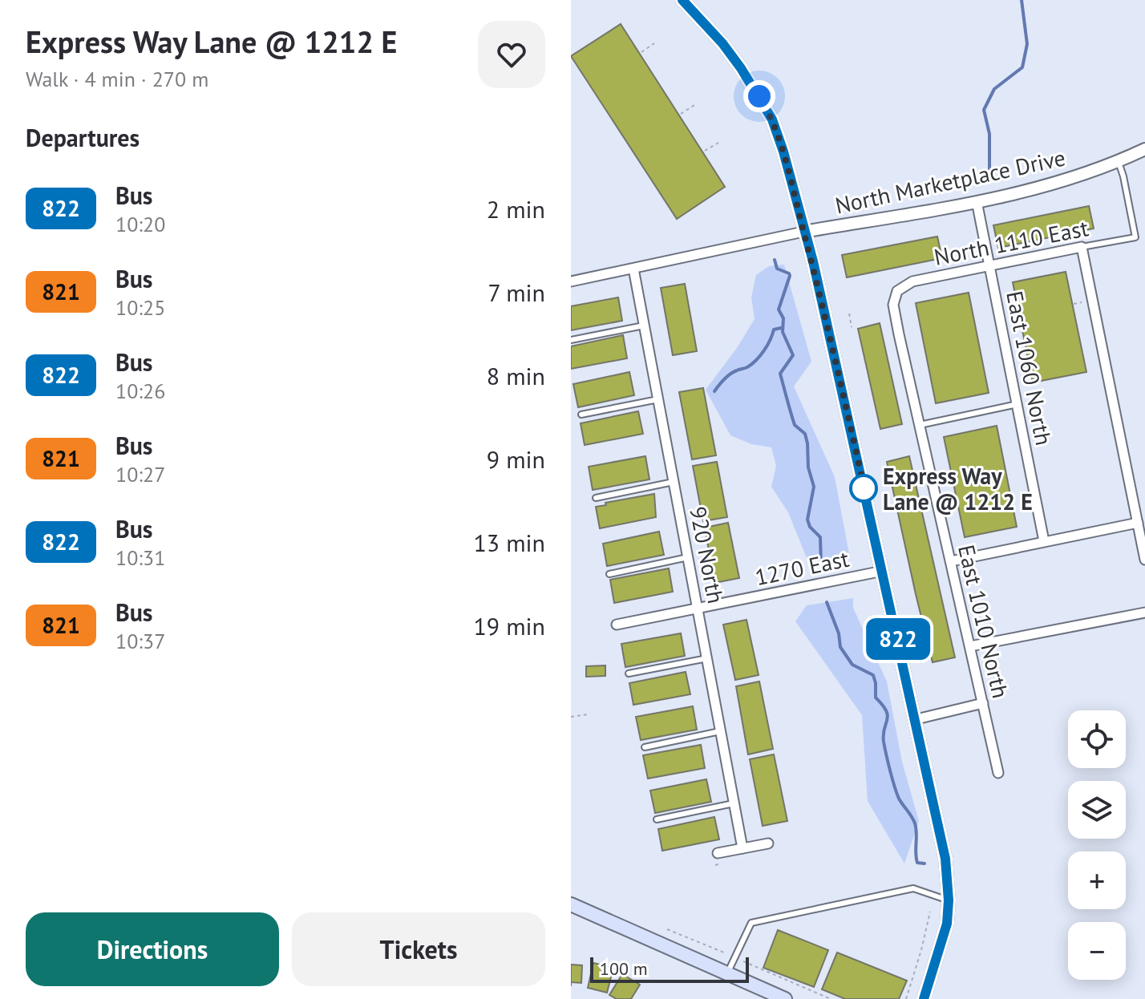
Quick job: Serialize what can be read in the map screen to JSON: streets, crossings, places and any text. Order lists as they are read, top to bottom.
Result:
{
  "streets": {
    "street": [
      "North Marketplace Drive",
      "North 1110 East",
      "East 1060 North",
      "920 North",
      "1270 East",
      "East 1010 North"
    ]
  },
  "crossings": [
    ["North Marketplace Drive", "North 1110 East"],
    ["North Marketplace Drive", "East 1060 North"],
    ["North Marketplace Drive", "920 North"],
    ["North 1110 East", "East 1060 North"],
    ["North 1110 East", "East 1010 North"],
    ["920 North", "1270 East"]
  ],
  "places": ["Express Way Lane @ 1212 E"],
  "lines": ["bus line 822"],
  "scale_bar": "100 m",
  "page": {
    "heading": [
      ["Express Way Lane @ 1212 E", "Walk · 4 min · 270 m"],
      "Departures"
    ],
    "on_map": "822",
    "list": [
      {
        "mark": "822",
        "name": "Bus",
        "note": "10:20",
        "value": "2 min"
      },
      {
        "mark": "821",
        "name": "Bus",
        "note": "10:25",
        "value": "7 min"
      },
      {
        "mark": "822",
        "name": "Bus",
        "note": "10:26",
        "value": "8 min"
      },
      {
        "mark": "821",
        "name": "Bus",
        "note": "10:27",
        "value": "9 min"
      },
      {
        "mark": "822",
        "name": "Bus",
        "note": "10:31",
        "value": "13 min"
      },
      {
        "mark": "821",
        "name": "Bus",
        "note": "10:37",
        "value": "19 min"
      }
    ],
    "map_buttons": ["+", "−"],
    "buttons": ["Directions", "Tickets"],
    "scale": "100 m"
  }
}
